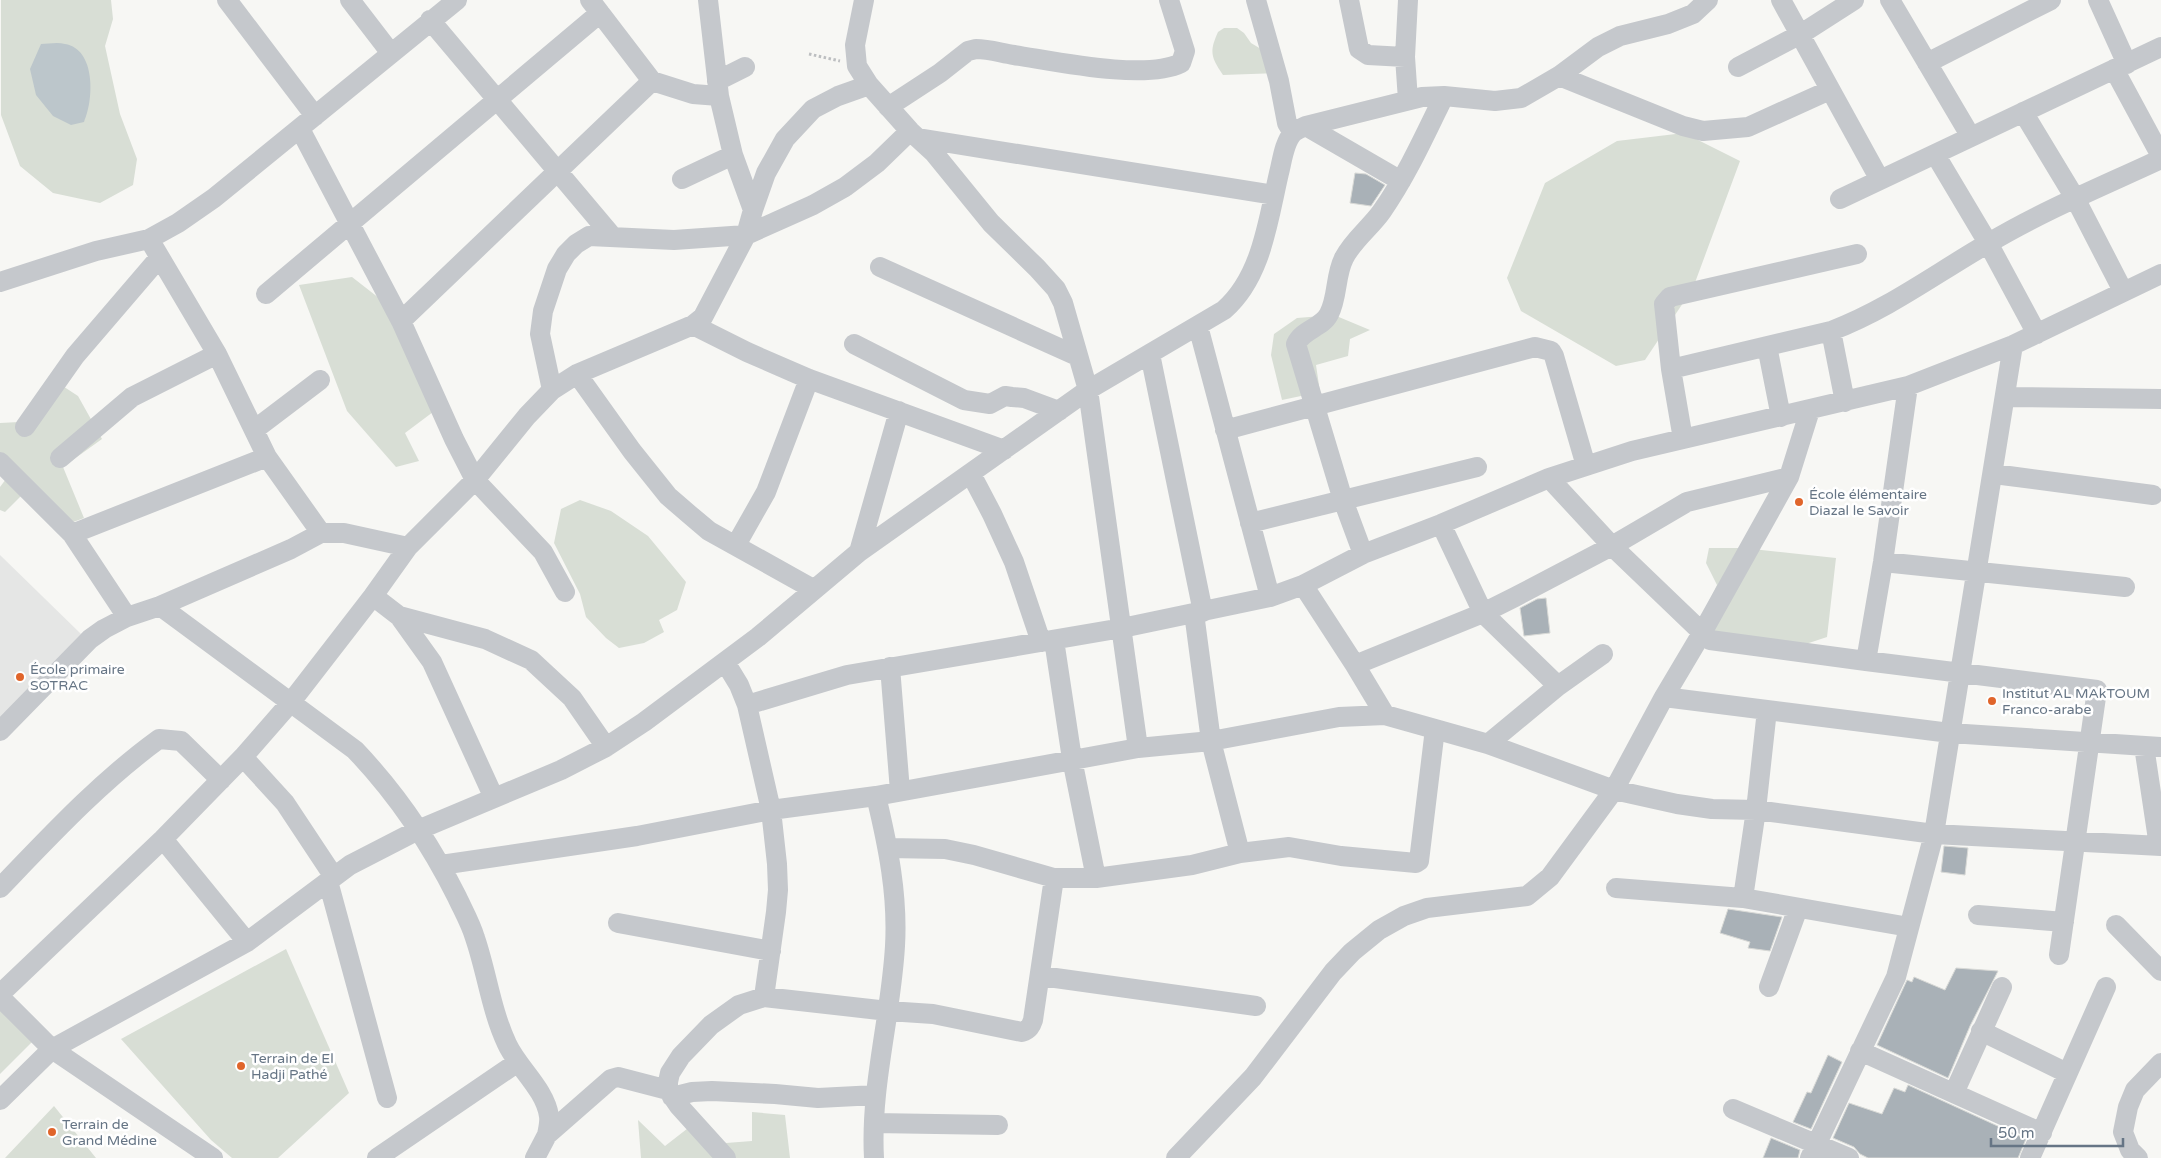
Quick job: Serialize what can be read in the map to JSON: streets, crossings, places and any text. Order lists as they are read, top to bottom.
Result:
{
  "places": [
    "École élémentaire Diazal le Savoir",
    "École primaire SOTRAC",
    "Institut AL MAkTOUM Franco-arabe",
    "Terrain de El Hadji Pathé",
    "Terrain de Grand Médine"
  ],
  "scale_bar": "50 m"
}
